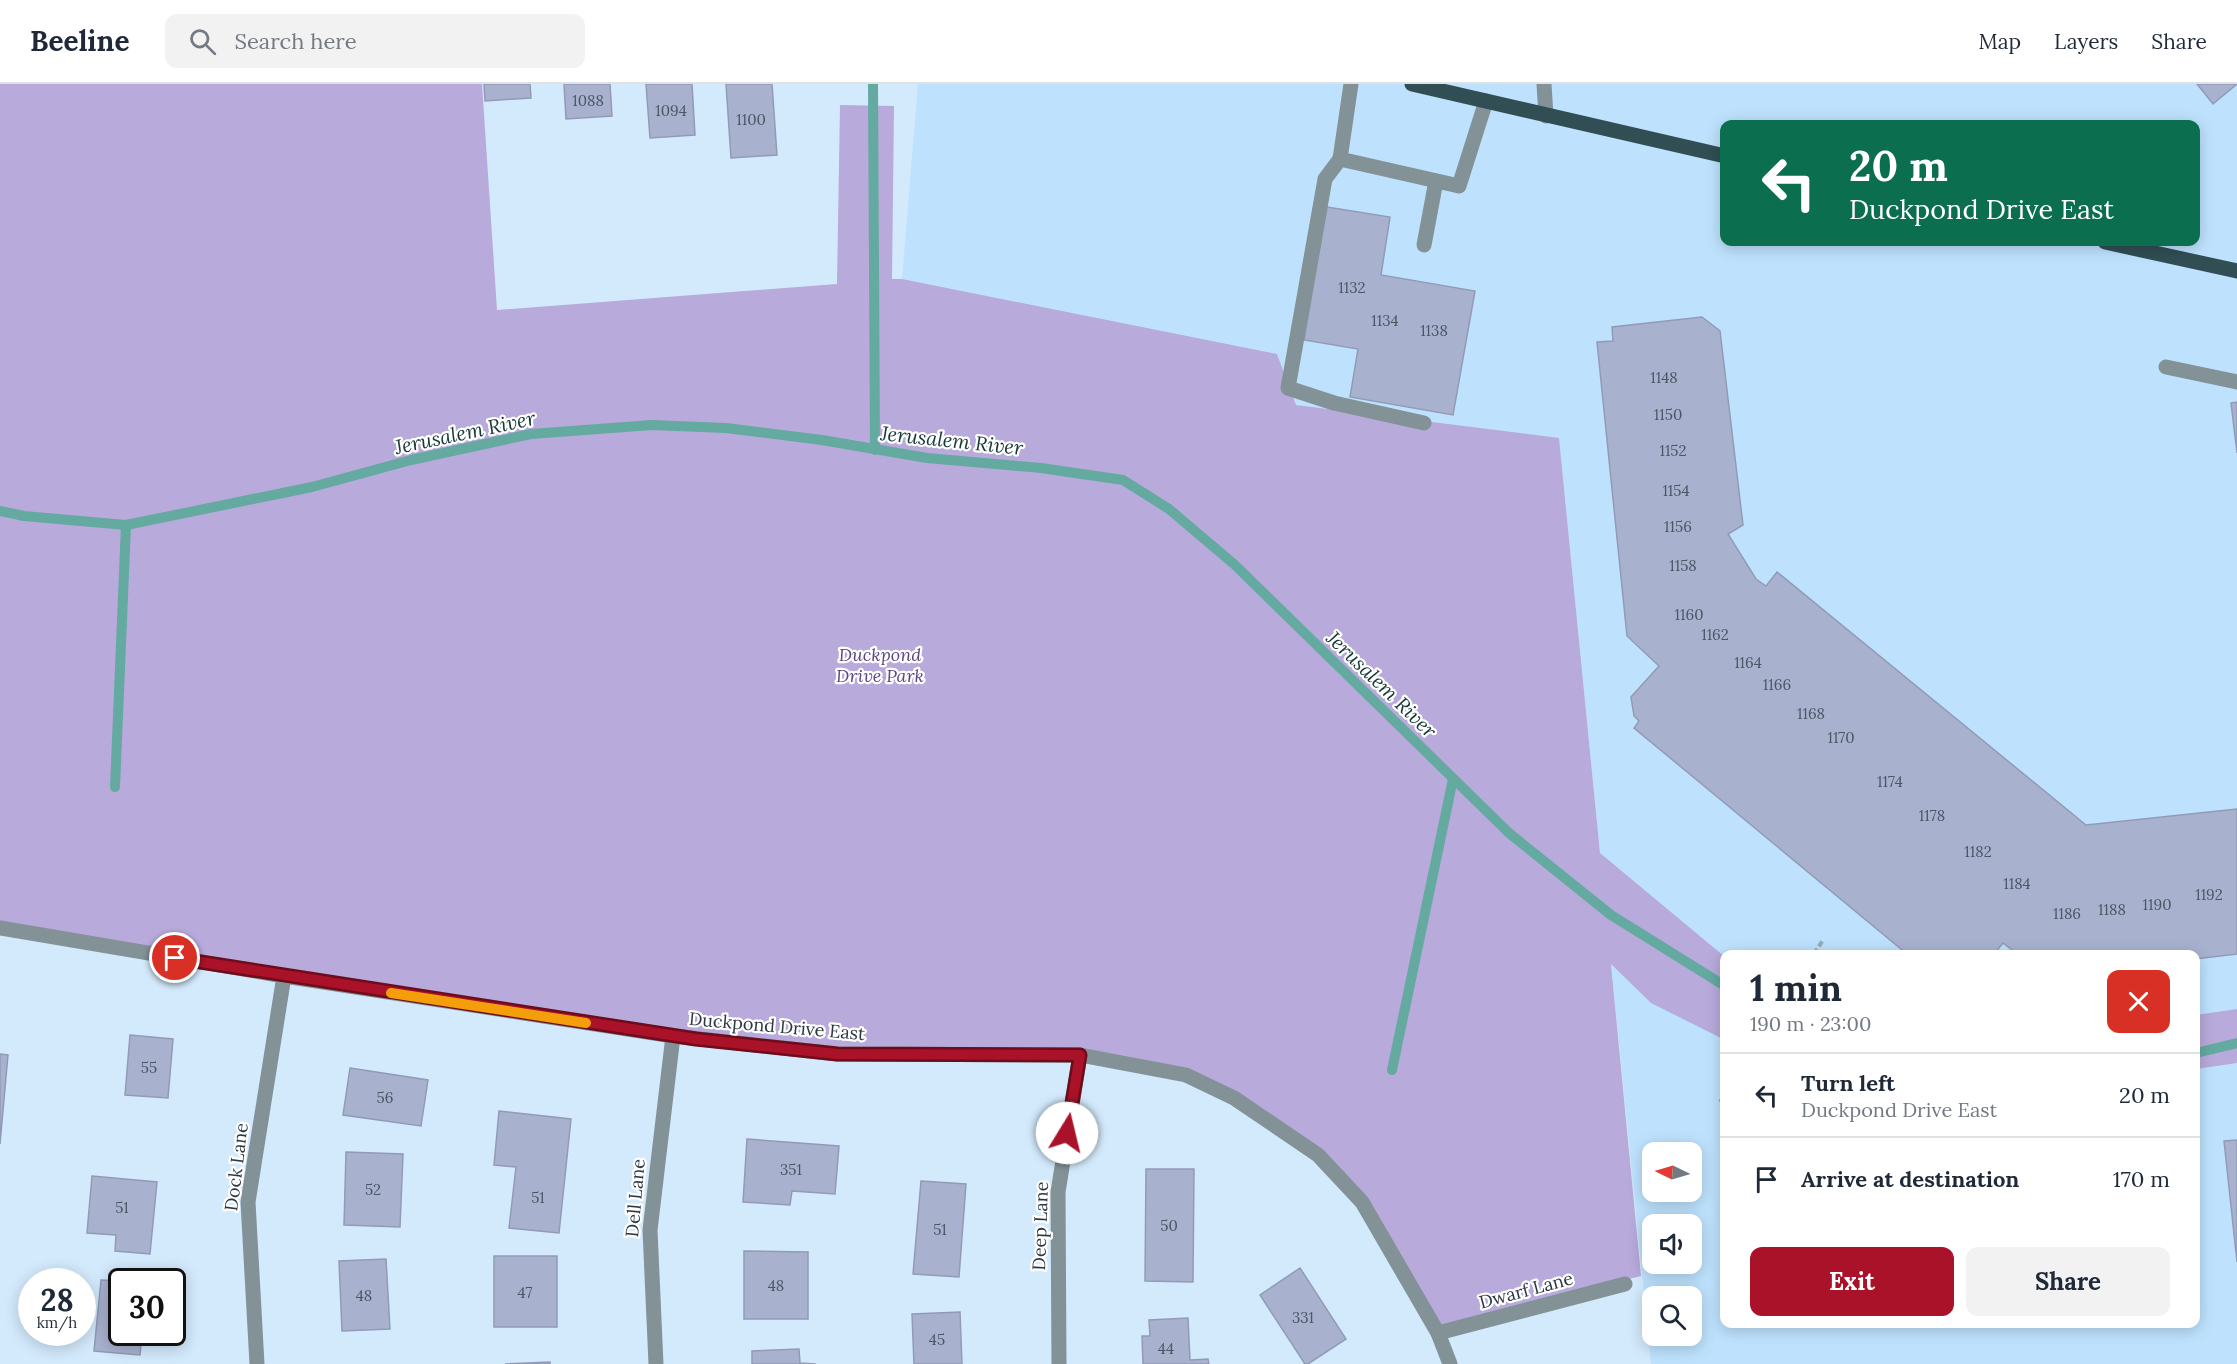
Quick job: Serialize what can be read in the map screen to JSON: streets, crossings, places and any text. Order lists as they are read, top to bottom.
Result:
{
  "streets": {
    "street": [
      "Duckpond Drive East",
      "Dock Lane",
      "Dell Lane",
      "Deep Lane",
      "Dwarf Lane"
    ]
  },
  "crossings": [
    ["Duckpond Drive East", "Dock Lane"],
    ["Duckpond Drive East", "Dell Lane"],
    ["Duckpond Drive East", "Deep Lane"],
    ["Duckpond Drive East", "Dwarf Lane"]
  ],
  "water": ["Jerusalem River"],
  "parks": ["Duckpond Drive Park"],
  "house_numbers": [
    "1088",
    "1094",
    "1100",
    "1132",
    "1134",
    "1138",
    "1148",
    "1150",
    "1152",
    "1154",
    "1156",
    "1158",
    "1160",
    "1162",
    "1164",
    "1166",
    "1168",
    "1170",
    "1174",
    "1178",
    "1182",
    "1184",
    "1192",
    "1190",
    "1188",
    "1186",
    "55",
    "56",
    "351",
    "52",
    "51",
    "51",
    "50",
    "51",
    "48",
    "47",
    "48",
    "331",
    "45",
    "44"
  ],
  "north": "left",
  "page": {
    "header": "Beeline",
    "search": "Search here",
    "nav": ["Map", "Layers", "Share"],
    "turn": ["20 m", "Duckpond Drive East"],
    "heading": ["1 min", "190 m · 23:00"],
    "list": [
      {
        "name": "Turn left",
        "note": "Duckpond Drive East",
        "value": "20 m"
      },
      {
        "name": "Arrive at destination",
        "value": "170 m"
      }
    ],
    "buttons": ["Exit", "Share"],
    "speed": "28 km/h",
    "limit": "30"
  }
}
